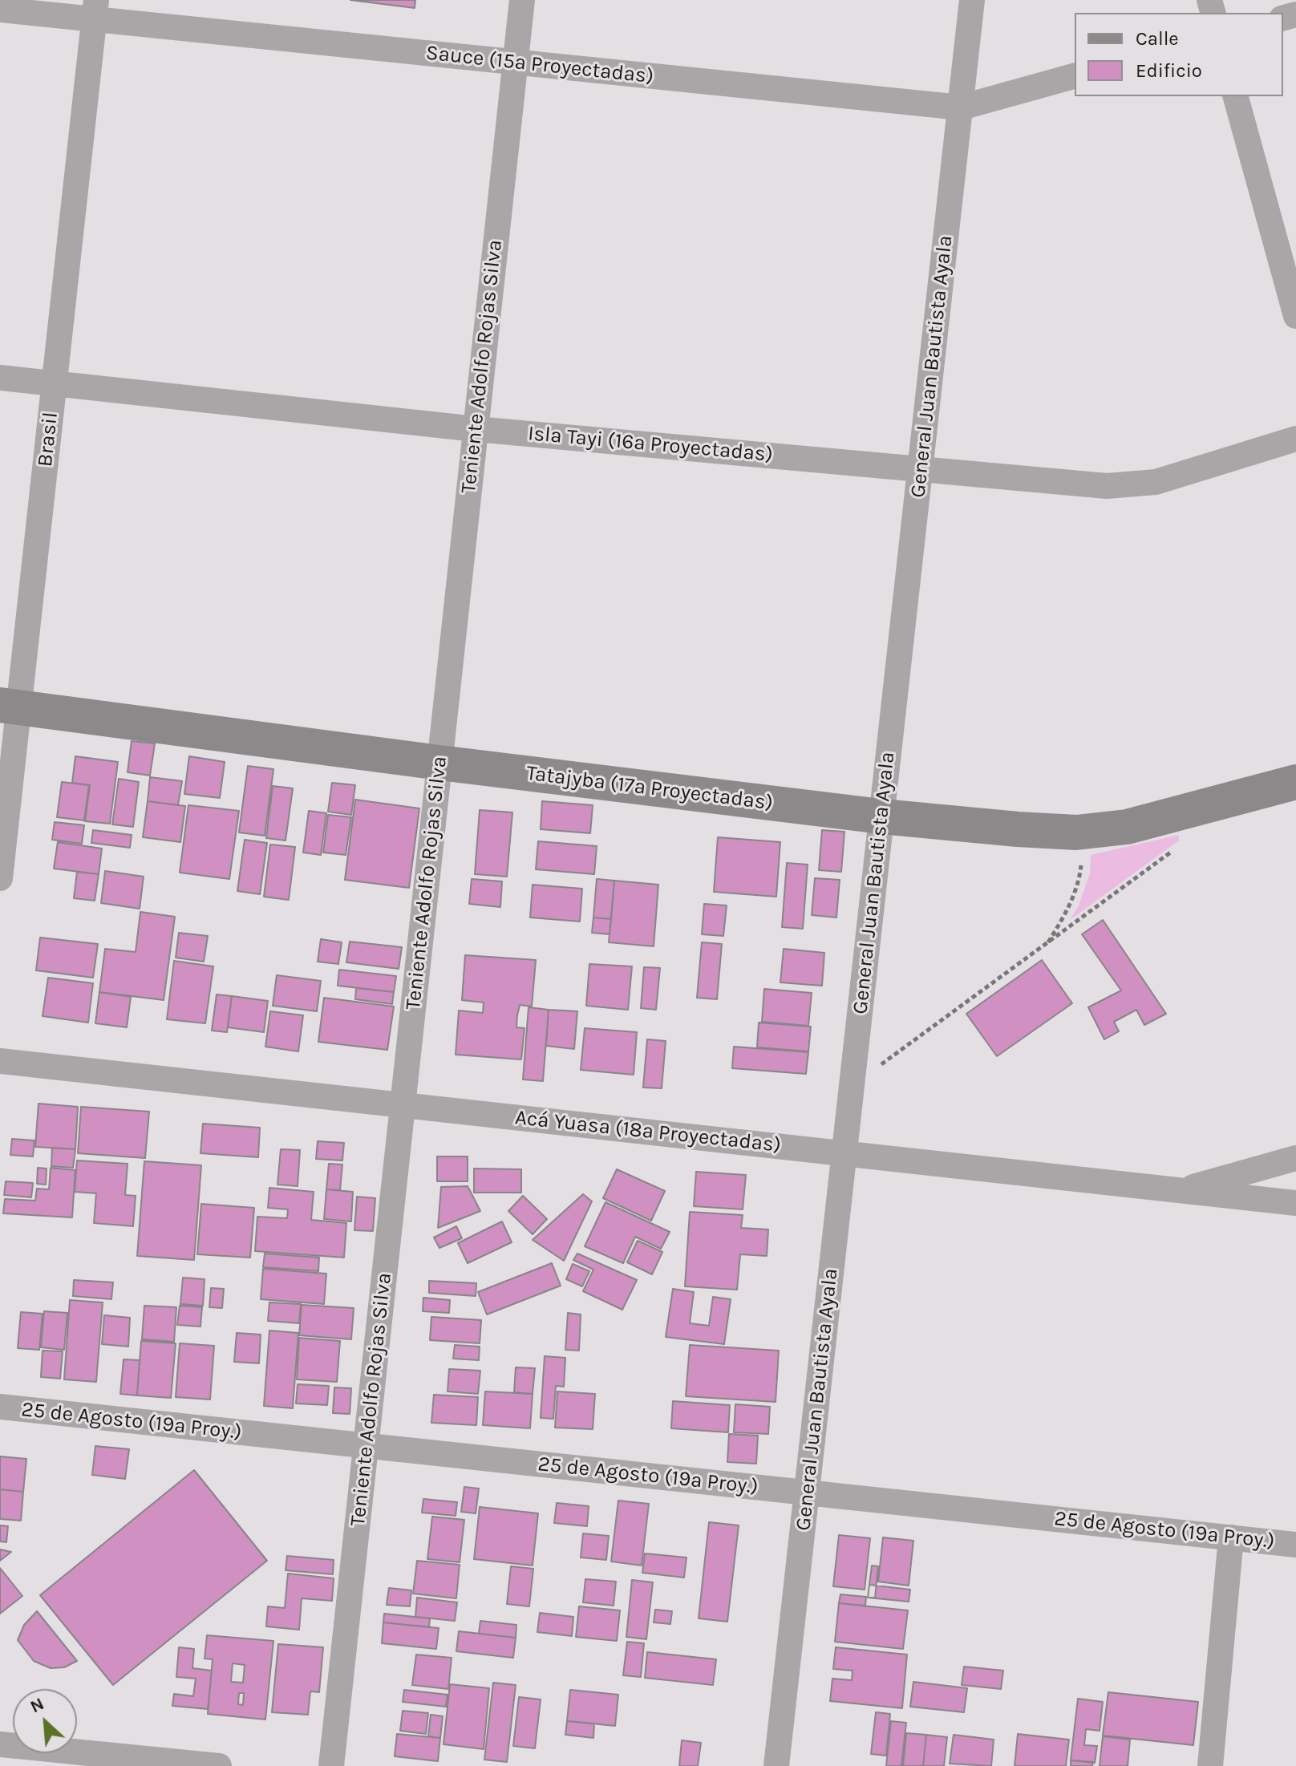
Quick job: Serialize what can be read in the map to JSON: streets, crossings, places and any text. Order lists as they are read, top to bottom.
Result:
{
  "streets": {
    "street": [
      "Sauce (15ª Proyectadas)",
      "Teniente Adolfo Rojas Silva",
      "General Juan Bautista Ayala",
      "Brasil",
      "Isla Tayi (16ª Proyectadas)",
      "Tatajyba (17ª Proyectadas)",
      "Acá Yuasa (18ª Proyectadas)",
      "25 de Agosto (19ª Proy.)"
    ]
  },
  "crossings": [
    ["Sauce (15ª Proyectadas)", "Teniente Adolfo Rojas Silva"],
    ["Sauce (15ª Proyectadas)", "General Juan Bautista Ayala"],
    ["Sauce (15ª Proyectadas)", "Brasil"],
    ["Teniente Adolfo Rojas Silva", "Isla Tayi (16ª Proyectadas)"],
    ["Teniente Adolfo Rojas Silva", "Tatajyba (17ª Proyectadas)"],
    ["Teniente Adolfo Rojas Silva", "Acá Yuasa (18ª Proyectadas)"],
    ["Teniente Adolfo Rojas Silva", "25 de Agosto (19ª Proy.)"],
    ["General Juan Bautista Ayala", "Isla Tayi (16ª Proyectadas)"],
    ["General Juan Bautista Ayala", "Tatajyba (17ª Proyectadas)"],
    ["General Juan Bautista Ayala", "Acá Yuasa (18ª Proyectadas)"],
    ["General Juan Bautista Ayala", "25 de Agosto (19ª Proy.)"],
    ["Brasil", "Isla Tayi (16ª Proyectadas)"],
    ["Brasil", "Tatajyba (17ª Proyectadas)"]
  ],
  "legend": ["Calle", "Edificio"],
  "north": "top left"
}
